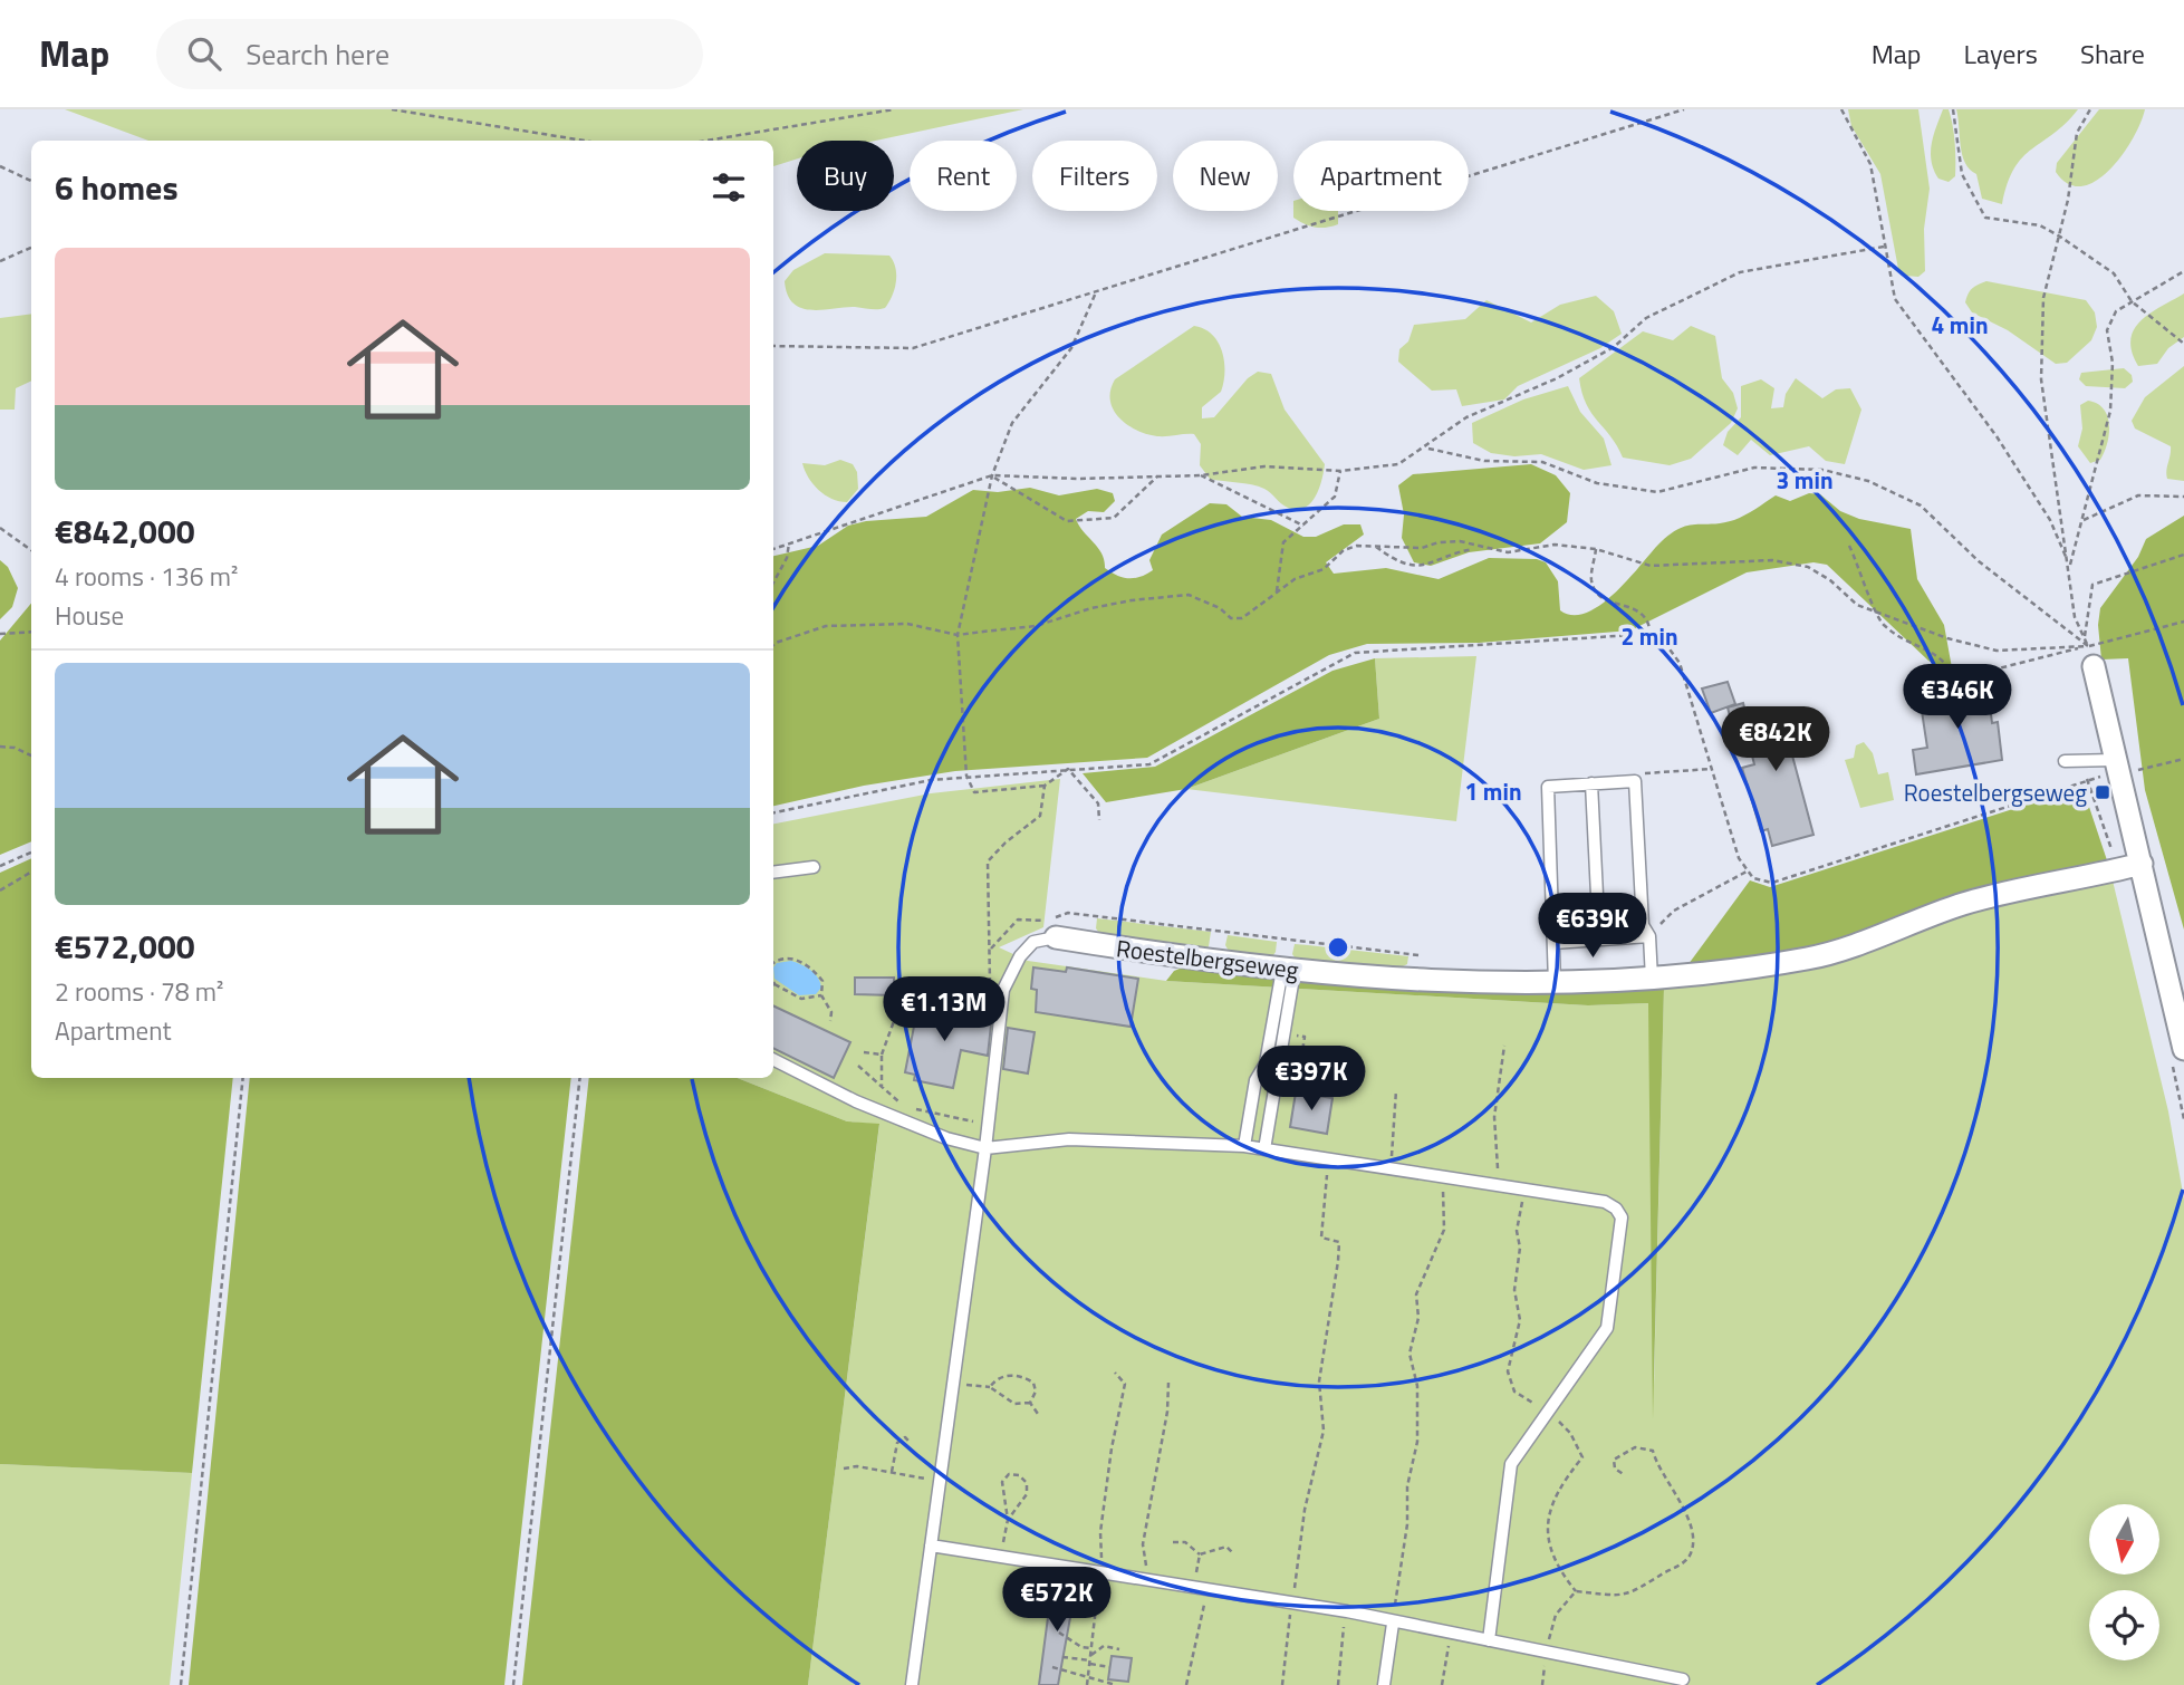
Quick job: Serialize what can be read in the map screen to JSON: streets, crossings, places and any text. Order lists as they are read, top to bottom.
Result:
{
  "streets": {
    "street": ["Roestelbergseweg"]
  },
  "places": {
    "transit": ["Roestelbergseweg"]
  },
  "north": "bottom",
  "page": {
    "header": "Map",
    "search": "Search here",
    "nav": ["Map", "Layers", "Share"],
    "chip": [
      "Buy",
      "Rent",
      "Filters",
      "New",
      "Apartment"
    ],
    "heading": "6 homes",
    "list": [
      {
        "name": "€842,000",
        "note": "4 rooms · 136 m² · House"
      },
      {
        "name": "€572,000",
        "note": "2 rooms · 78 m² · Apartment"
      }
    ],
    "price": [
      "€346K",
      "€842K",
      "€639K",
      "€1.13M",
      "€397K",
      "€572K"
    ]
  },
  "rings": [
    "4 min",
    "3 min",
    "2 min",
    "1 min"
  ]
}
